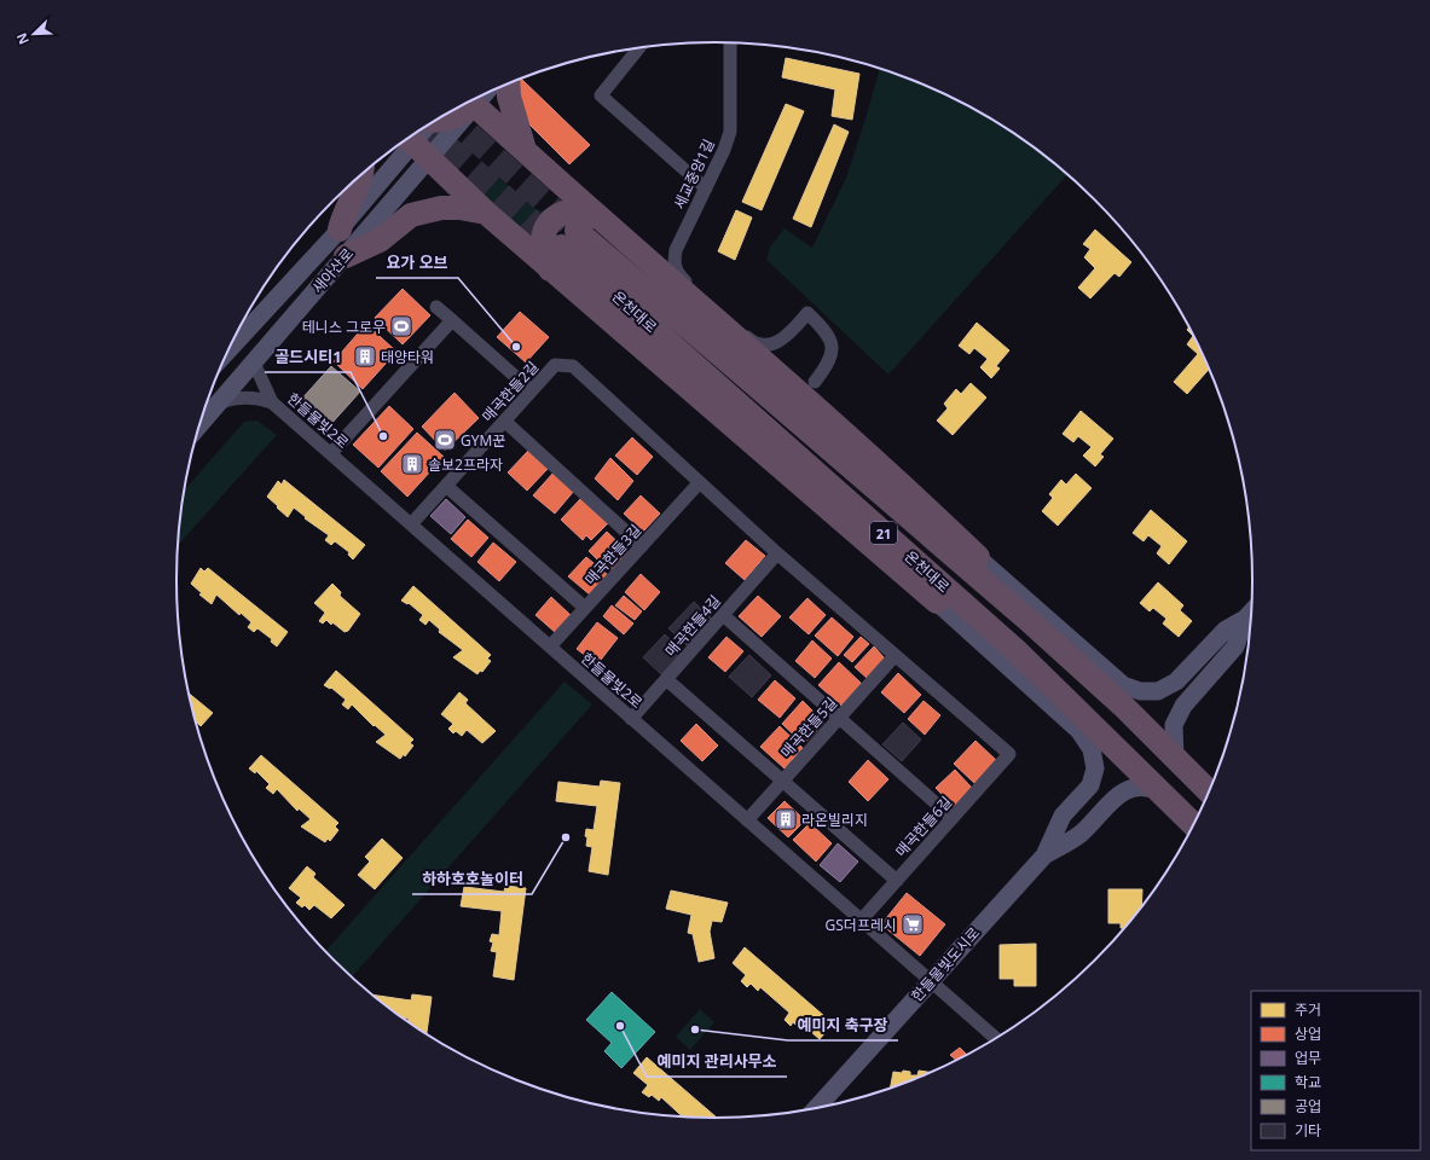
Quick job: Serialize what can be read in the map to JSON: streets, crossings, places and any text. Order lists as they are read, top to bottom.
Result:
{
  "streets": {
    "highway": ["온천대로", "21"],
    "street": [
      "세교중앙1길",
      "새아산로",
      "매곡한들2길",
      "한들물빛2로",
      "매곡한들3길",
      "매곡한들4길",
      "매곡한들5길",
      "매곡한들6길",
      "한들물빛도시로"
    ]
  },
  "crossings": [
    ["매곡한들2길", "한들물빛2로"],
    ["매곡한들2길", "매곡한들3길"],
    ["한들물빛2로", "매곡한들3길"],
    ["한들물빛2로", "매곡한들4길"],
    ["한들물빛2로", "매곡한들5길"],
    ["한들물빛2로", "매곡한들6길"],
    ["한들물빛2로", "한들물빛도시로"],
    ["매곡한들5길", "매곡한들6길"]
  ],
  "places": {
    "sports": ["테니스 그로우", "GYM꾼"],
    "other": [
      "요가 오브",
      "골드시티1",
      "하하호호놀이터",
      "예미지 관리사무소",
      "예미지 축구장"
    ],
    "building": ["태양타워", "솔보2프라자", "라온빌리지"],
    "supermarket": ["GS더프레시"]
  },
  "legend": [
    "주거",
    "상업",
    "업무",
    "학교",
    "공업",
    "기타"
  ],
  "north": "bottom left"
}
